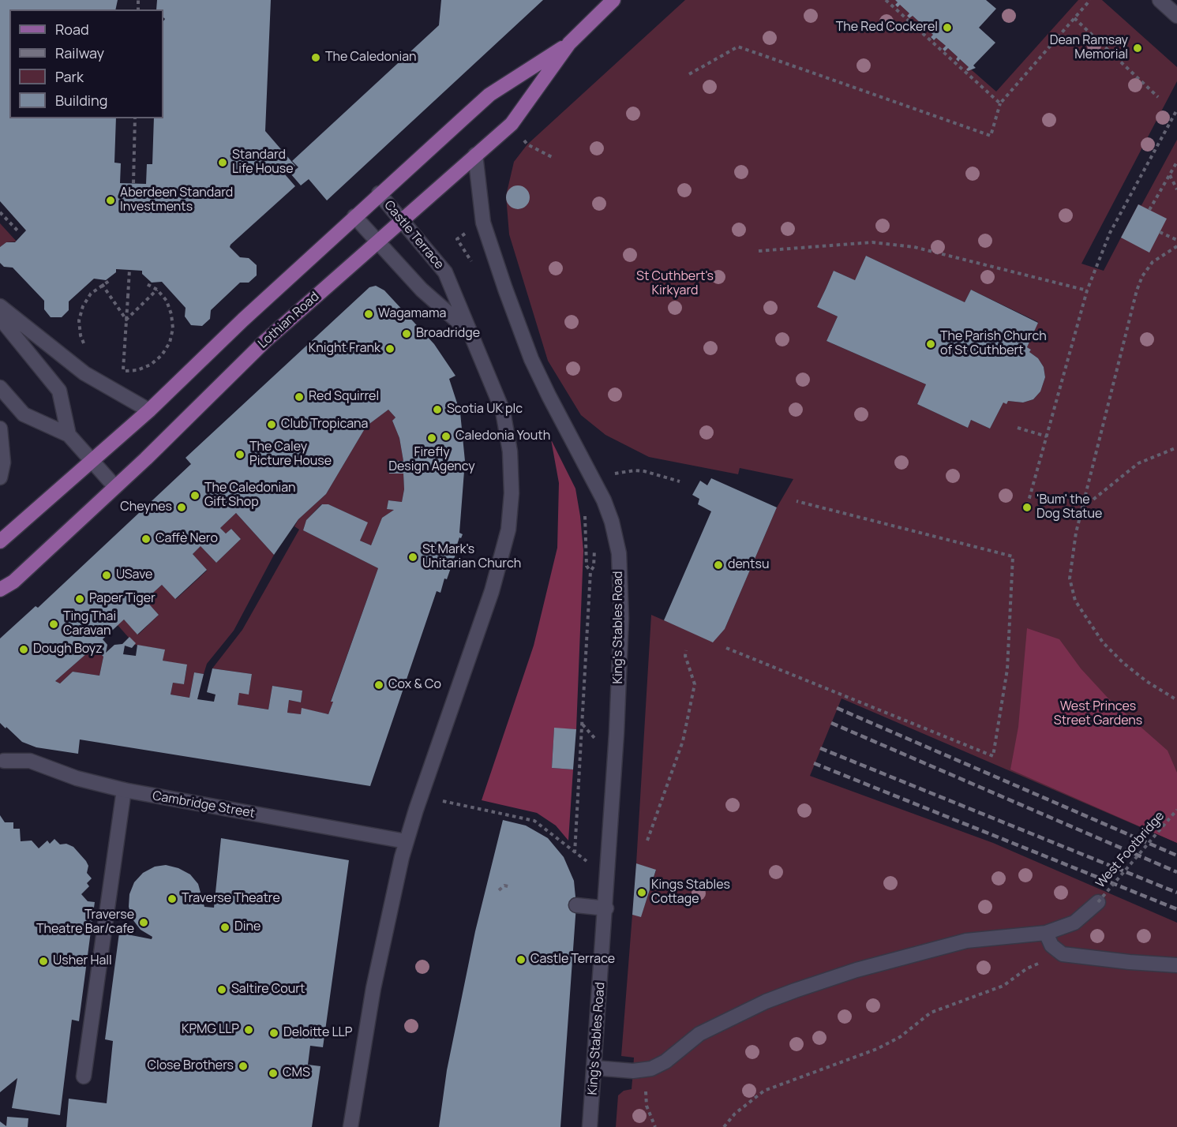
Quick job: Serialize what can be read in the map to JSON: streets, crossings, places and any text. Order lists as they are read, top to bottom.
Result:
{
  "streets": {
    "main road": ["Lothian Road"],
    "street": ["Castle Terrace", "King's Stables Road", "Cambridge Street"],
    "path": ["West Footbridge"]
  },
  "crossings": [
    ["Castle Terrace", "Lothian Road"],
    ["Castle Terrace", "Cambridge Street"],
    ["Lothian Road", "King's Stables Road"]
  ],
  "parks": ["St Cuthbert's Kirkyard", "West Princes Street Gardens"],
  "places": [
    "The Red Cockerel",
    "Dean Ramsay Memorial",
    "The Caledonian",
    "Standard Life House",
    "Aberdeen Standard Investments",
    "Wagamama",
    "Broadridge",
    "The Parish Church of St Cuthbert",
    "Knight Frank",
    "Red Squirrel",
    "Scotia UK plc",
    "Club Tropicana",
    "Caledonia Youth",
    "Firefly Design Agency",
    "The Caley Picture House",
    "The Caledonian Gift Shop",
    "Cheynes",
    "'Bum' the Dog Statue",
    "Caffè Nero",
    "St Mark's Unitarian Church",
    "dentsu",
    "USave",
    "Paper Tiger",
    "Ting Thai Caravan",
    "Dough Boyz",
    "Cox & Co",
    "Kings Stables Cottage",
    "Traverse Theatre",
    "Traverse Theatre Bar/cafe",
    "Dine",
    "Castle Terrace",
    "Usher Hall",
    "Saltire Court",
    "KPMG LLP",
    "Deloitte LLP",
    "Close Brothers",
    "CMS"
  ],
  "legend": [
    "Road",
    "Railway",
    "Park",
    "Building"
  ]
}
